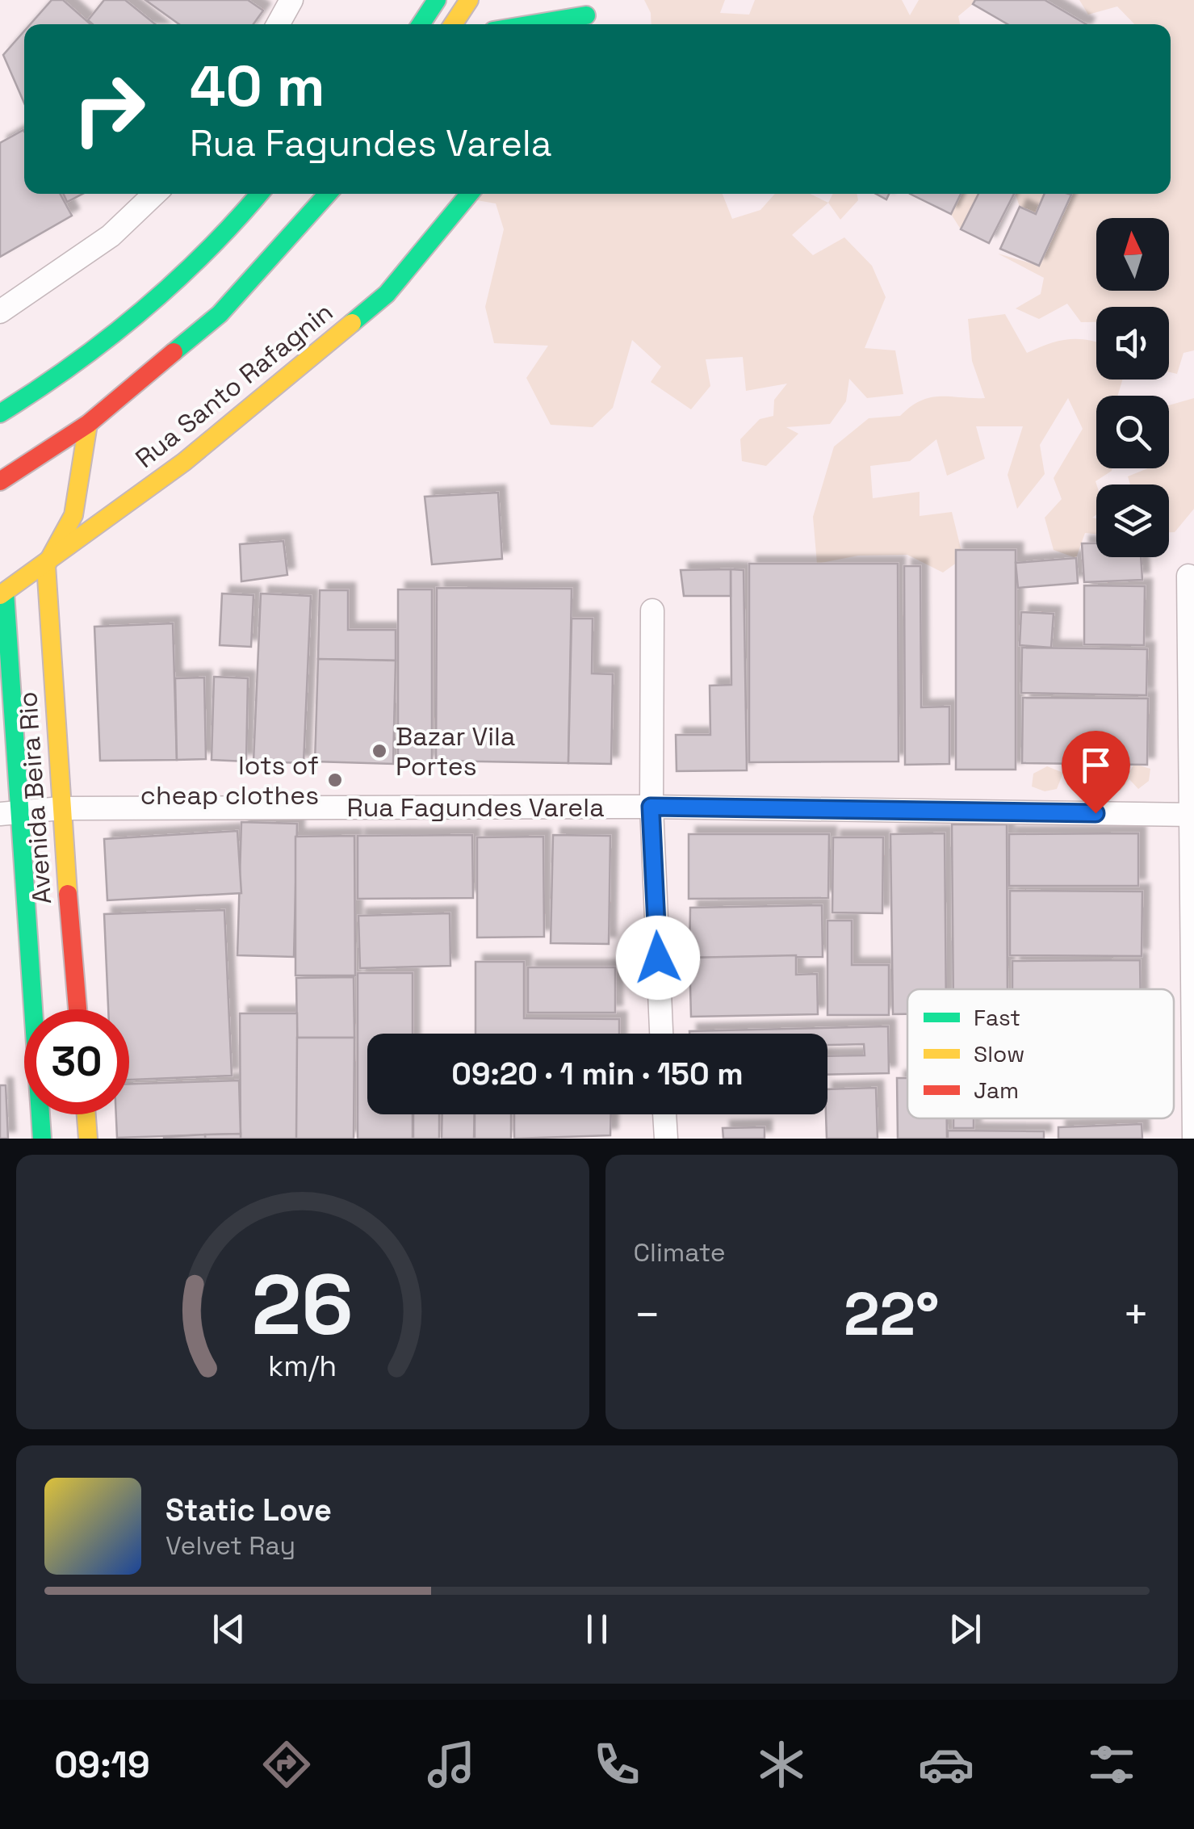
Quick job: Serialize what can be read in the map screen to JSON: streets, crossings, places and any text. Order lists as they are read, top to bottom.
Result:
{
  "streets": {
    "main road": ["Rua Santo Rafagnin", "Avenida Beira Rio"],
    "street": ["Rua Fagundes Varela"]
  },
  "crossings": [
    ["Rua Santo Rafagnin", "Avenida Beira Rio"],
    ["Avenida Beira Rio", "Rua Fagundes Varela"]
  ],
  "places": ["Bazar Vila Portes", "lots of cheap clothes"],
  "legend": ["Fast", "Slow", "Jam"],
  "north": "top",
  "page": {
    "turn": ["40 m", "Rua Fagundes Varela"],
    "limit": "30",
    "trip": "09:20 · 1 min · 150 m",
    "tile": "Climate",
    "heat": ["−", "22°", "+"],
    "song": ["Static Love", "Velvet Ray"],
    "tabs": "09:19",
    "gauge": ["26", "km/h"]
  }
}
